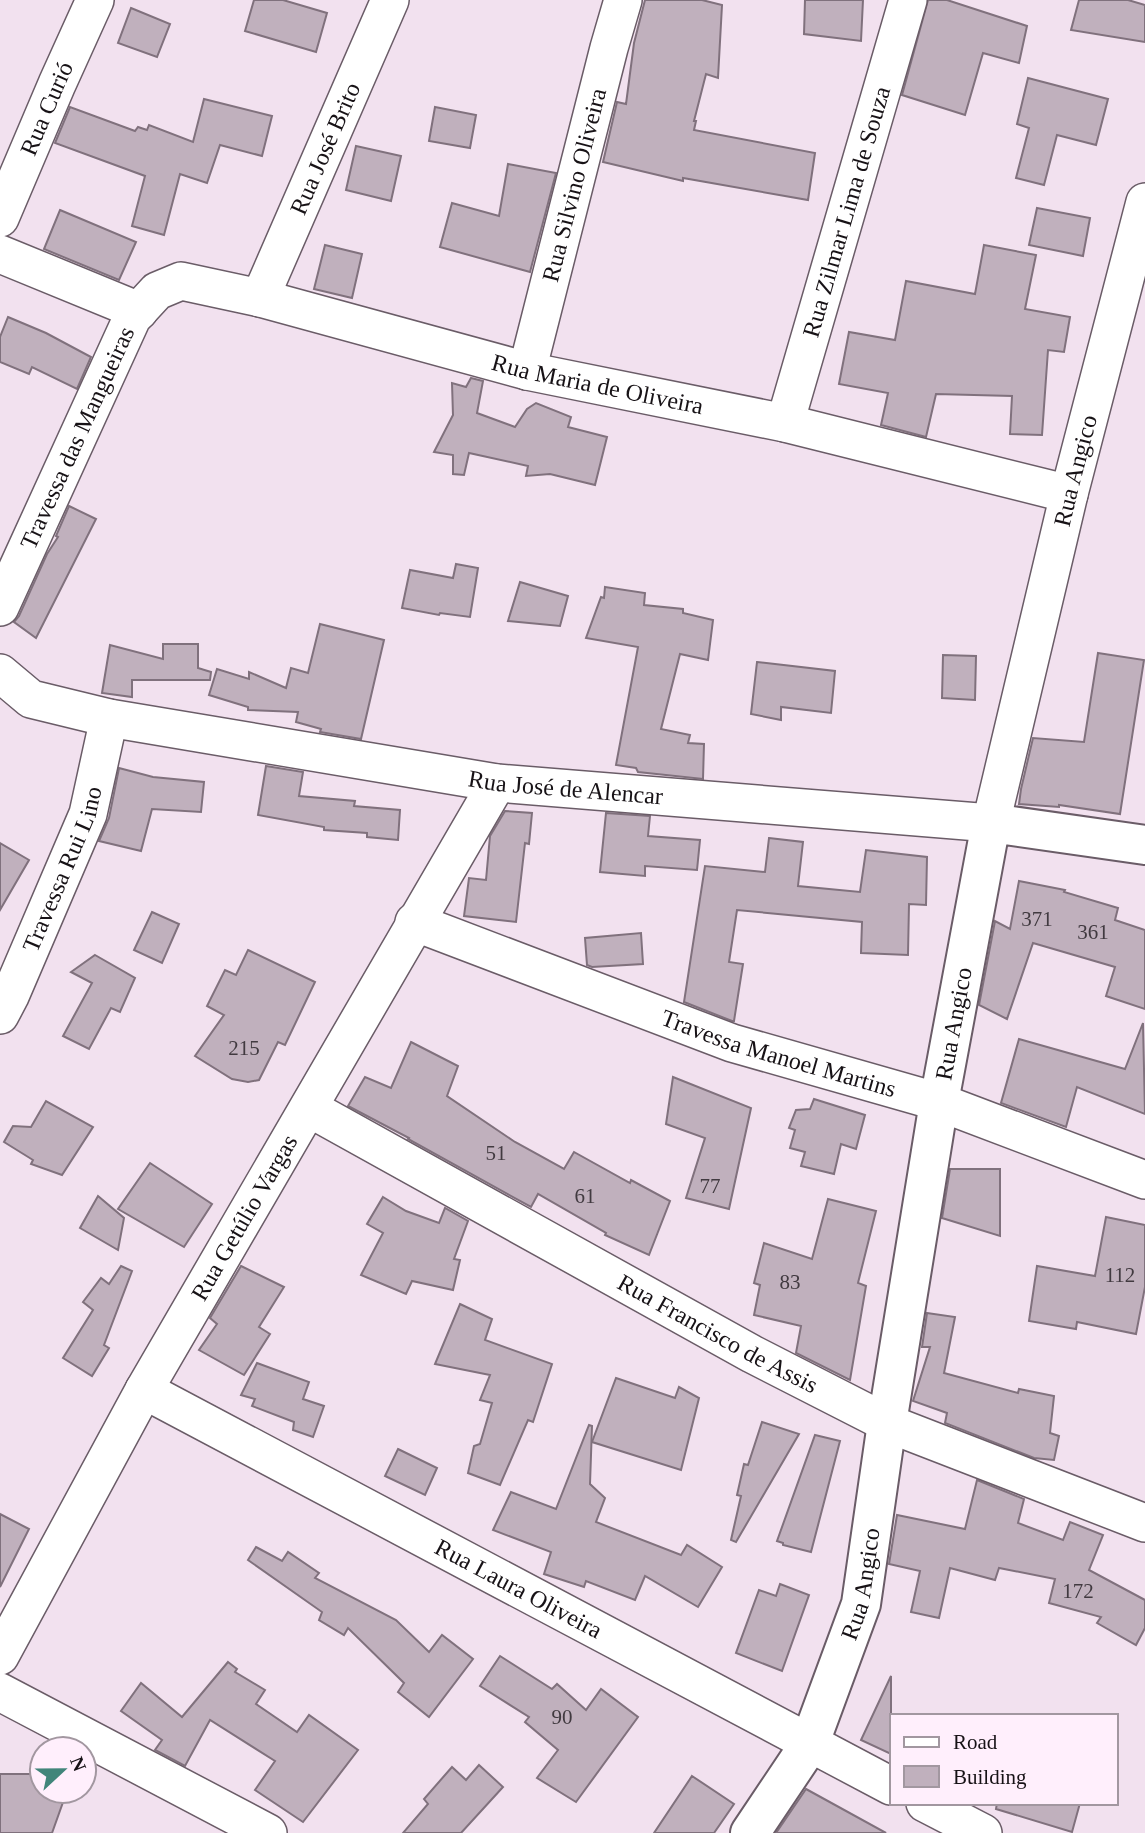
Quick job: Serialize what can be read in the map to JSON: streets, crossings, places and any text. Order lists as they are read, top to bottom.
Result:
{
  "streets": {
    "street": [
      "Rua Curió",
      "Rua José Brito",
      "Rua Silvino Oliveira",
      "Rua Zilmar Lima de Souza",
      "Rua Maria de Oliveira",
      "Travessa das Mangueiras",
      "Rua Angico",
      "Rua José de Alencar",
      "Travessa Rui Lino",
      "Travessa Manoel Martins",
      "Rua Getúlio Vargas",
      "Rua Francisco de Assis",
      "Rua Laura Oliveira"
    ]
  },
  "crossings": [
    ["Rua José Brito", "Rua Maria de Oliveira"],
    ["Rua Silvino Oliveira", "Rua Maria de Oliveira"],
    ["Rua Zilmar Lima de Souza", "Rua Maria de Oliveira"],
    ["Rua Maria de Oliveira", "Travessa das Mangueiras"],
    ["Rua Maria de Oliveira", "Rua Angico"],
    ["Rua Angico", "Rua José de Alencar"],
    ["Rua Angico", "Travessa Manoel Martins"],
    ["Rua Angico", "Rua Francisco de Assis"],
    ["Rua Angico", "Rua Laura Oliveira"],
    ["Rua José de Alencar", "Travessa Rui Lino"],
    ["Rua José de Alencar", "Rua Getúlio Vargas"],
    ["Travessa Manoel Martins", "Rua Getúlio Vargas"],
    ["Rua Getúlio Vargas", "Rua Francisco de Assis"],
    ["Rua Getúlio Vargas", "Rua Laura Oliveira"]
  ],
  "house_numbers": [
    "371",
    "361",
    "215",
    "51",
    "77",
    "61",
    "112",
    "83",
    "172",
    "90"
  ],
  "legend": ["Road", "Building"],
  "north": "right"
}
